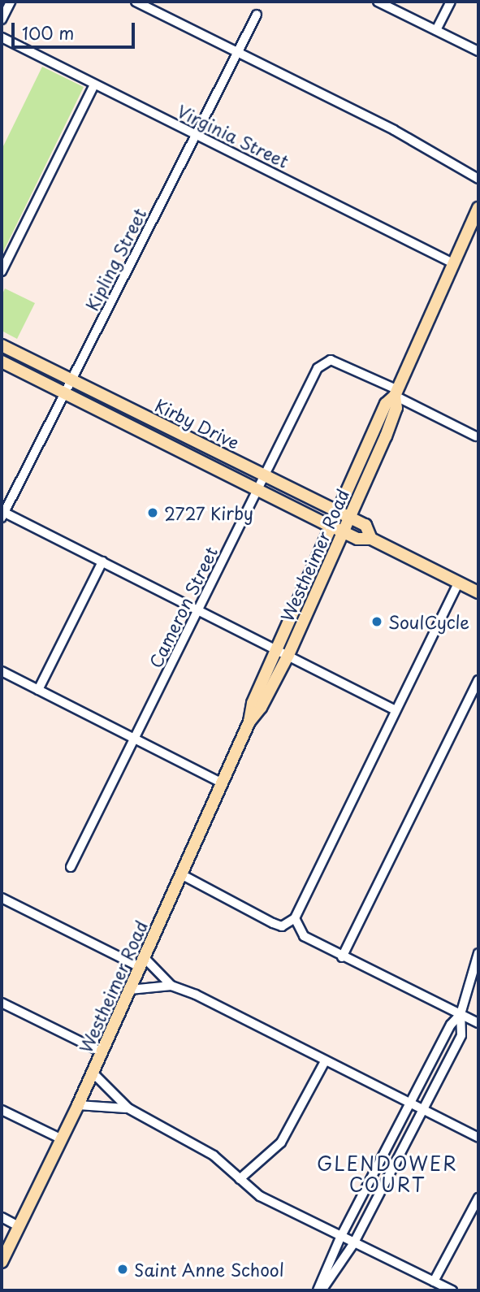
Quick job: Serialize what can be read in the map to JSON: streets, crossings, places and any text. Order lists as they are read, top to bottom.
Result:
{
  "streets": {
    "main road": ["Kirby Drive", "Westheimer Road"],
    "street": ["Virginia Street", "Kipling Street", "Cameron Street"]
  },
  "crossings": [
    ["Virginia Street", "Kipling Street"],
    ["Virginia Street", "Westheimer Road"],
    ["Kipling Street", "Kirby Drive"],
    ["Kirby Drive", "Westheimer Road"],
    ["Kirby Drive", "Cameron Street"],
    ["Westheimer Road", "Cameron Street"]
  ],
  "districts": ["GLENDOWER COURT"],
  "places": ["2727 Kirby", "SoulCycle", "Saint Anne School"],
  "scale_bar": "100 m"
}
